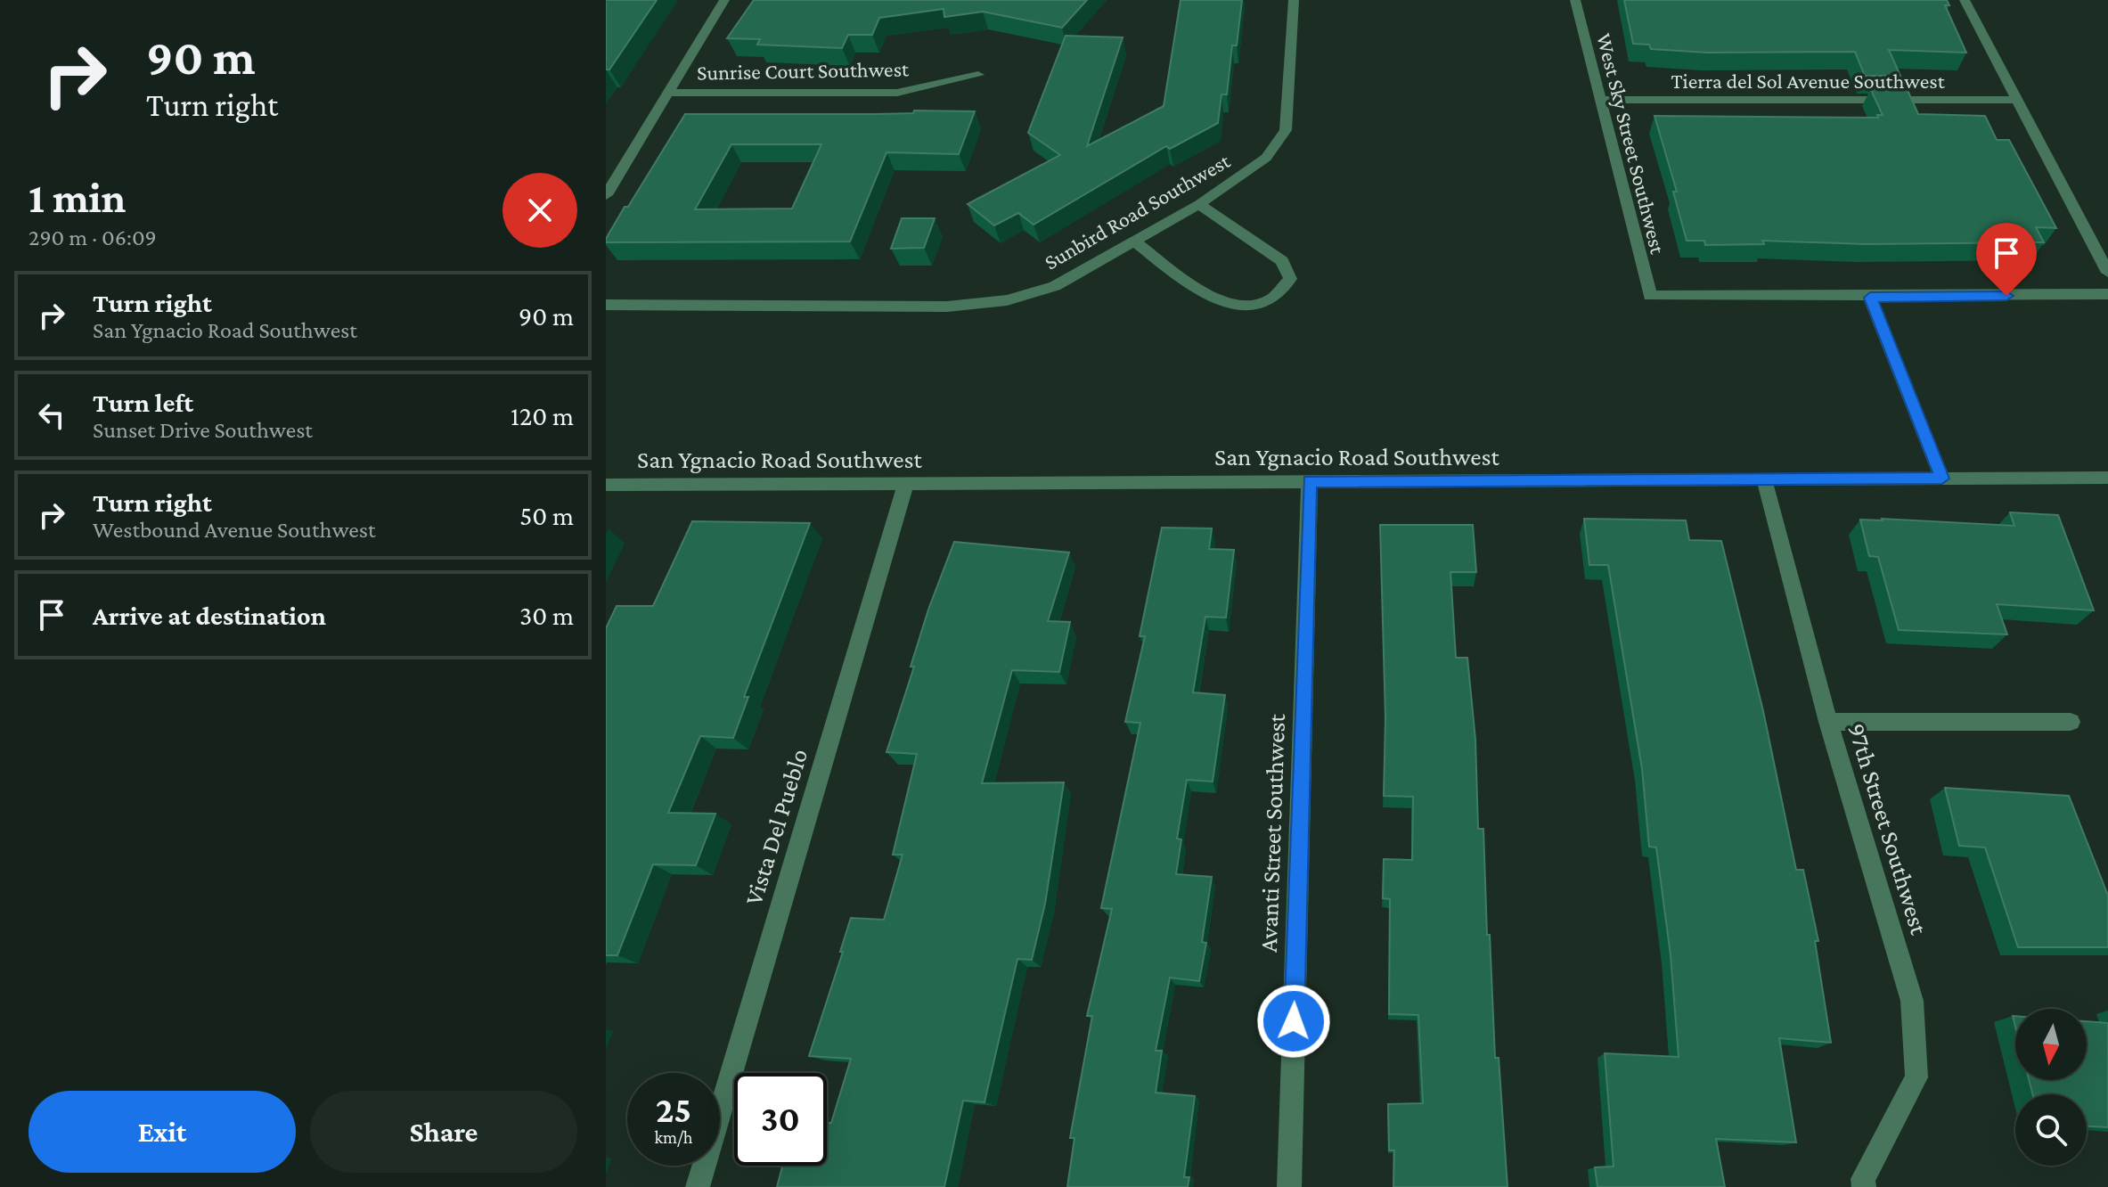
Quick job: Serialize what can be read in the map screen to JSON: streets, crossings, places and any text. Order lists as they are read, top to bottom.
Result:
{
  "streets": {
    "street": [
      "Sunrise Court Southwest",
      "Tierra del Sol Avenue Southwest",
      "West Sky Street Southwest",
      "Sunbird Road Southwest",
      "San Ygnacio Road Southwest",
      "Vista Del Pueblo",
      "97th Street Southwest",
      "Avanti Street Southwest"
    ]
  },
  "crossings": [
    ["Tierra del Sol Avenue Southwest", "West Sky Street Southwest"],
    ["San Ygnacio Road Southwest", "Vista Del Pueblo"],
    ["San Ygnacio Road Southwest", "97th Street Southwest"],
    ["San Ygnacio Road Southwest", "Avanti Street Southwest"]
  ],
  "north": "bottom",
  "page": {
    "turn": ["90 m", "Turn right"],
    "heading": ["1 min", "290 m · 06:09"],
    "list": [
      {
        "name": "Turn right",
        "note": "San Ygnacio Road Southwest",
        "value": "90 m"
      },
      {
        "name": "Turn left",
        "note": "Sunset Drive Southwest",
        "value": "120 m"
      },
      {
        "name": "Turn right",
        "note": "Westbound Avenue Southwest",
        "value": "50 m"
      },
      {
        "name": "Arrive at destination",
        "value": "30 m"
      }
    ],
    "speed": "25 km/h",
    "limit": "30",
    "buttons": ["Exit", "Share"]
  }
}
